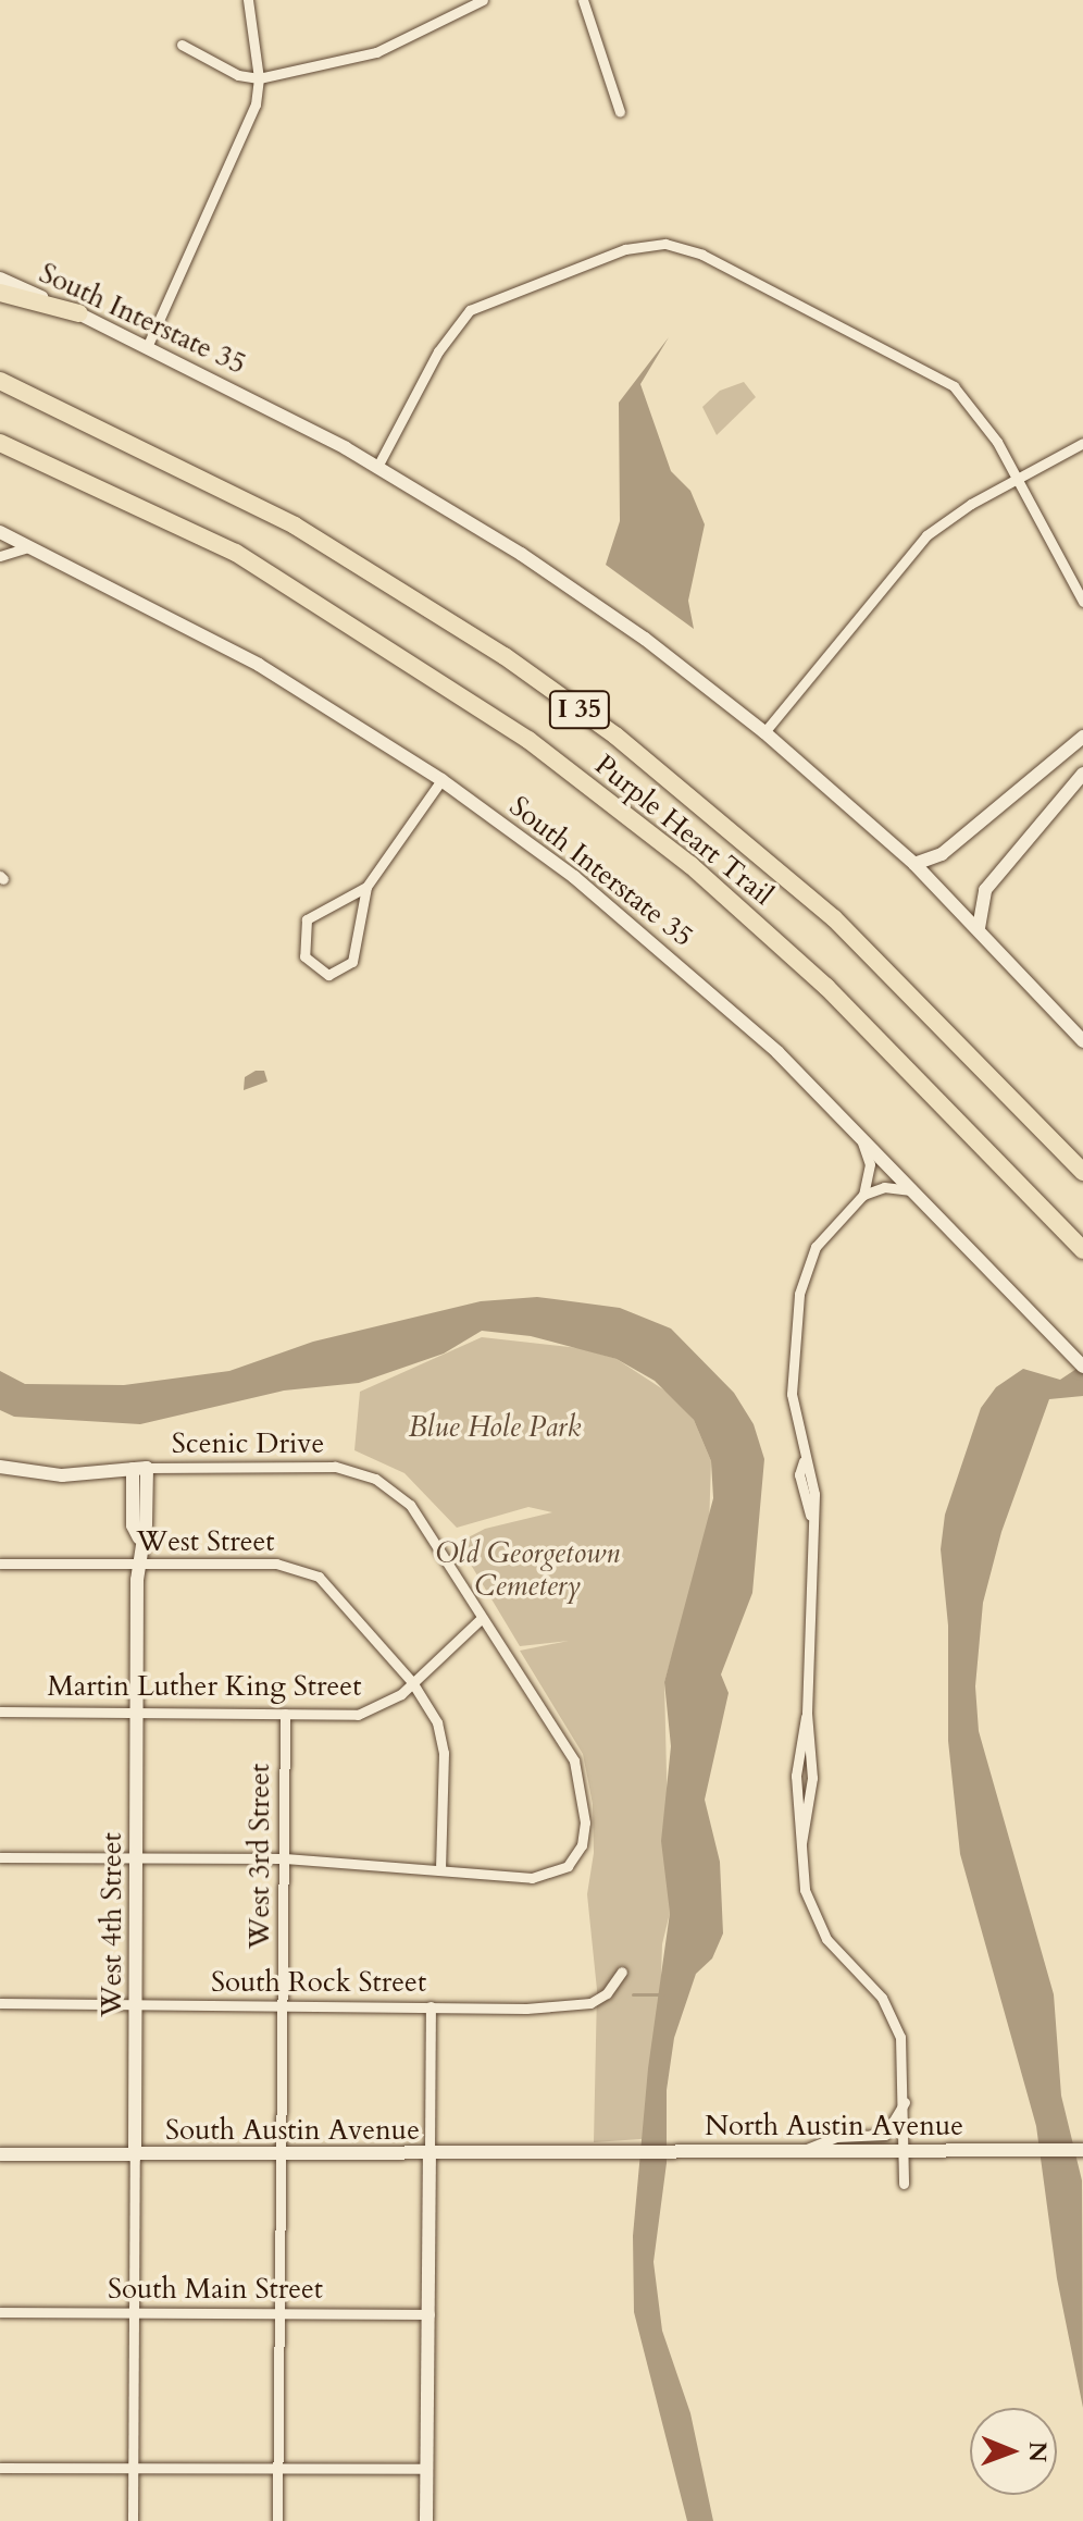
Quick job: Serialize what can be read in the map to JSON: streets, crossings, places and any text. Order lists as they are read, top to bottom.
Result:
{
  "streets": {
    "highway": ["I 35", "Purple Heart Trail"],
    "main road": [
      "South Interstate 35",
      "Scenic Drive",
      "West 4th Street",
      "North Austin Avenue",
      "South Austin Avenue"
    ],
    "street": [
      "West Street",
      "Martin Luther King Street",
      "West 3rd Street",
      "South Rock Street",
      "South Main Street"
    ]
  },
  "crossings": [
    ["Scenic Drive", "West Street"],
    ["Scenic Drive", "Martin Luther King Street"],
    ["Scenic Drive", "West 3rd Street"],
    ["Scenic Drive", "West 4th Street"],
    ["West Street", "Martin Luther King Street"],
    ["West Street", "West 4th Street"],
    ["Martin Luther King Street", "West 3rd Street"],
    ["Martin Luther King Street", "West 4th Street"],
    ["West 3rd Street", "South Rock Street"],
    ["West 3rd Street", "South Austin Avenue"],
    ["West 3rd Street", "South Main Street"],
    ["West 4th Street", "South Rock Street"],
    ["West 4th Street", "South Austin Avenue"],
    ["West 4th Street", "South Main Street"],
    ["North Austin Avenue", "South Austin Avenue"]
  ],
  "parks": ["Blue Hole Park", "Old Georgetown Cemetery"],
  "north": "right"
}
